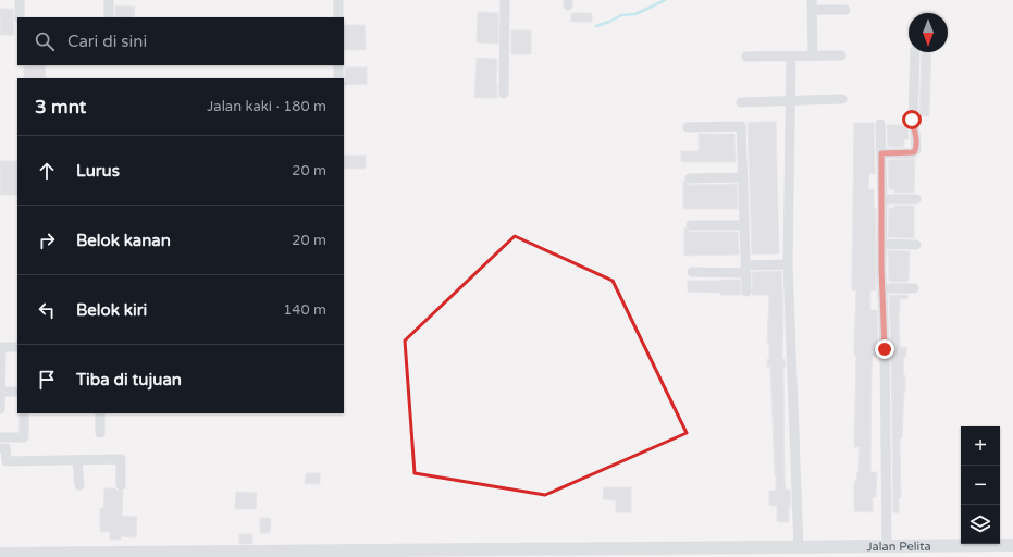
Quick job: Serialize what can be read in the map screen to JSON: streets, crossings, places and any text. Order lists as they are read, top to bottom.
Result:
{
  "streets": {
    "street": ["Jalan Pelita"]
  },
  "north": "bottom",
  "page": {
    "search": "Cari di sini",
    "heading": ["3 mnt", "Jalan kaki · 180 m"],
    "list": [
      ["Lurus", "20 m"],
      ["Belok kanan", "20 m"],
      ["Belok kiri", "140 m"],
      "Tiba di tujuan"
    ],
    "map_buttons": ["+", "−"]
  }
}
